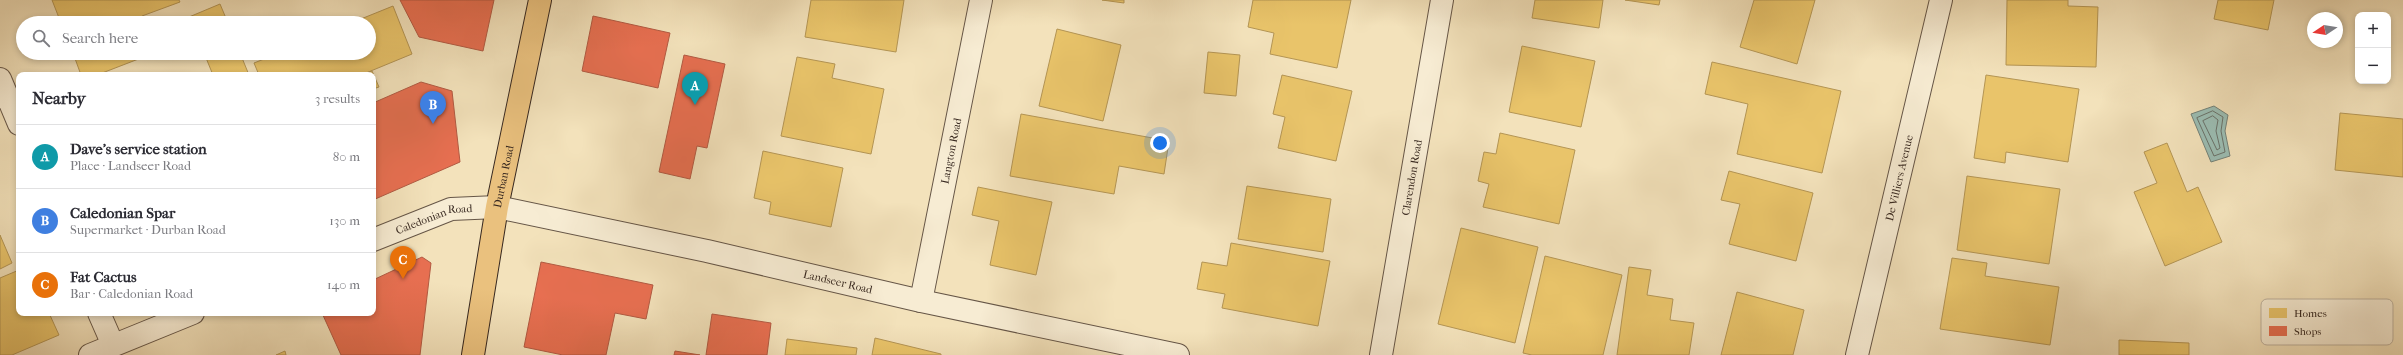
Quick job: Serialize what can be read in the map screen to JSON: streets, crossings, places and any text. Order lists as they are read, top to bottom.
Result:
{
  "streets": {
    "main road": ["Durban Road"],
    "street": [
      "Langton Road",
      "Clarendon Road",
      "De Villiers Avenue",
      "Caledonian Road",
      "Landseer Road"
    ]
  },
  "crossings": [
    ["Langton Road", "Landseer Road"],
    ["Durban Road", "Caledonian Road"],
    ["Durban Road", "Landseer Road"],
    ["Caledonian Road", "Landseer Road"]
  ],
  "legend": ["Homes", "Shops"],
  "north": "left",
  "page": {
    "map_buttons": ["+", "−"],
    "search": "Search here",
    "pins": ["A", "B", "C"],
    "heading": ["Nearby", "3 results"],
    "list": [
      {
        "mark": "A",
        "name": "Dave's service station",
        "note": "Place · Landseer Road",
        "value": "80 m"
      },
      {
        "mark": "B",
        "name": "Caledonian Spar",
        "note": "Supermarket · Durban Road",
        "value": "130 m"
      },
      {
        "mark": "C",
        "name": "Fat Cactus",
        "note": "Bar · Caledonian Road",
        "value": "140 m"
      }
    ]
  }
}
